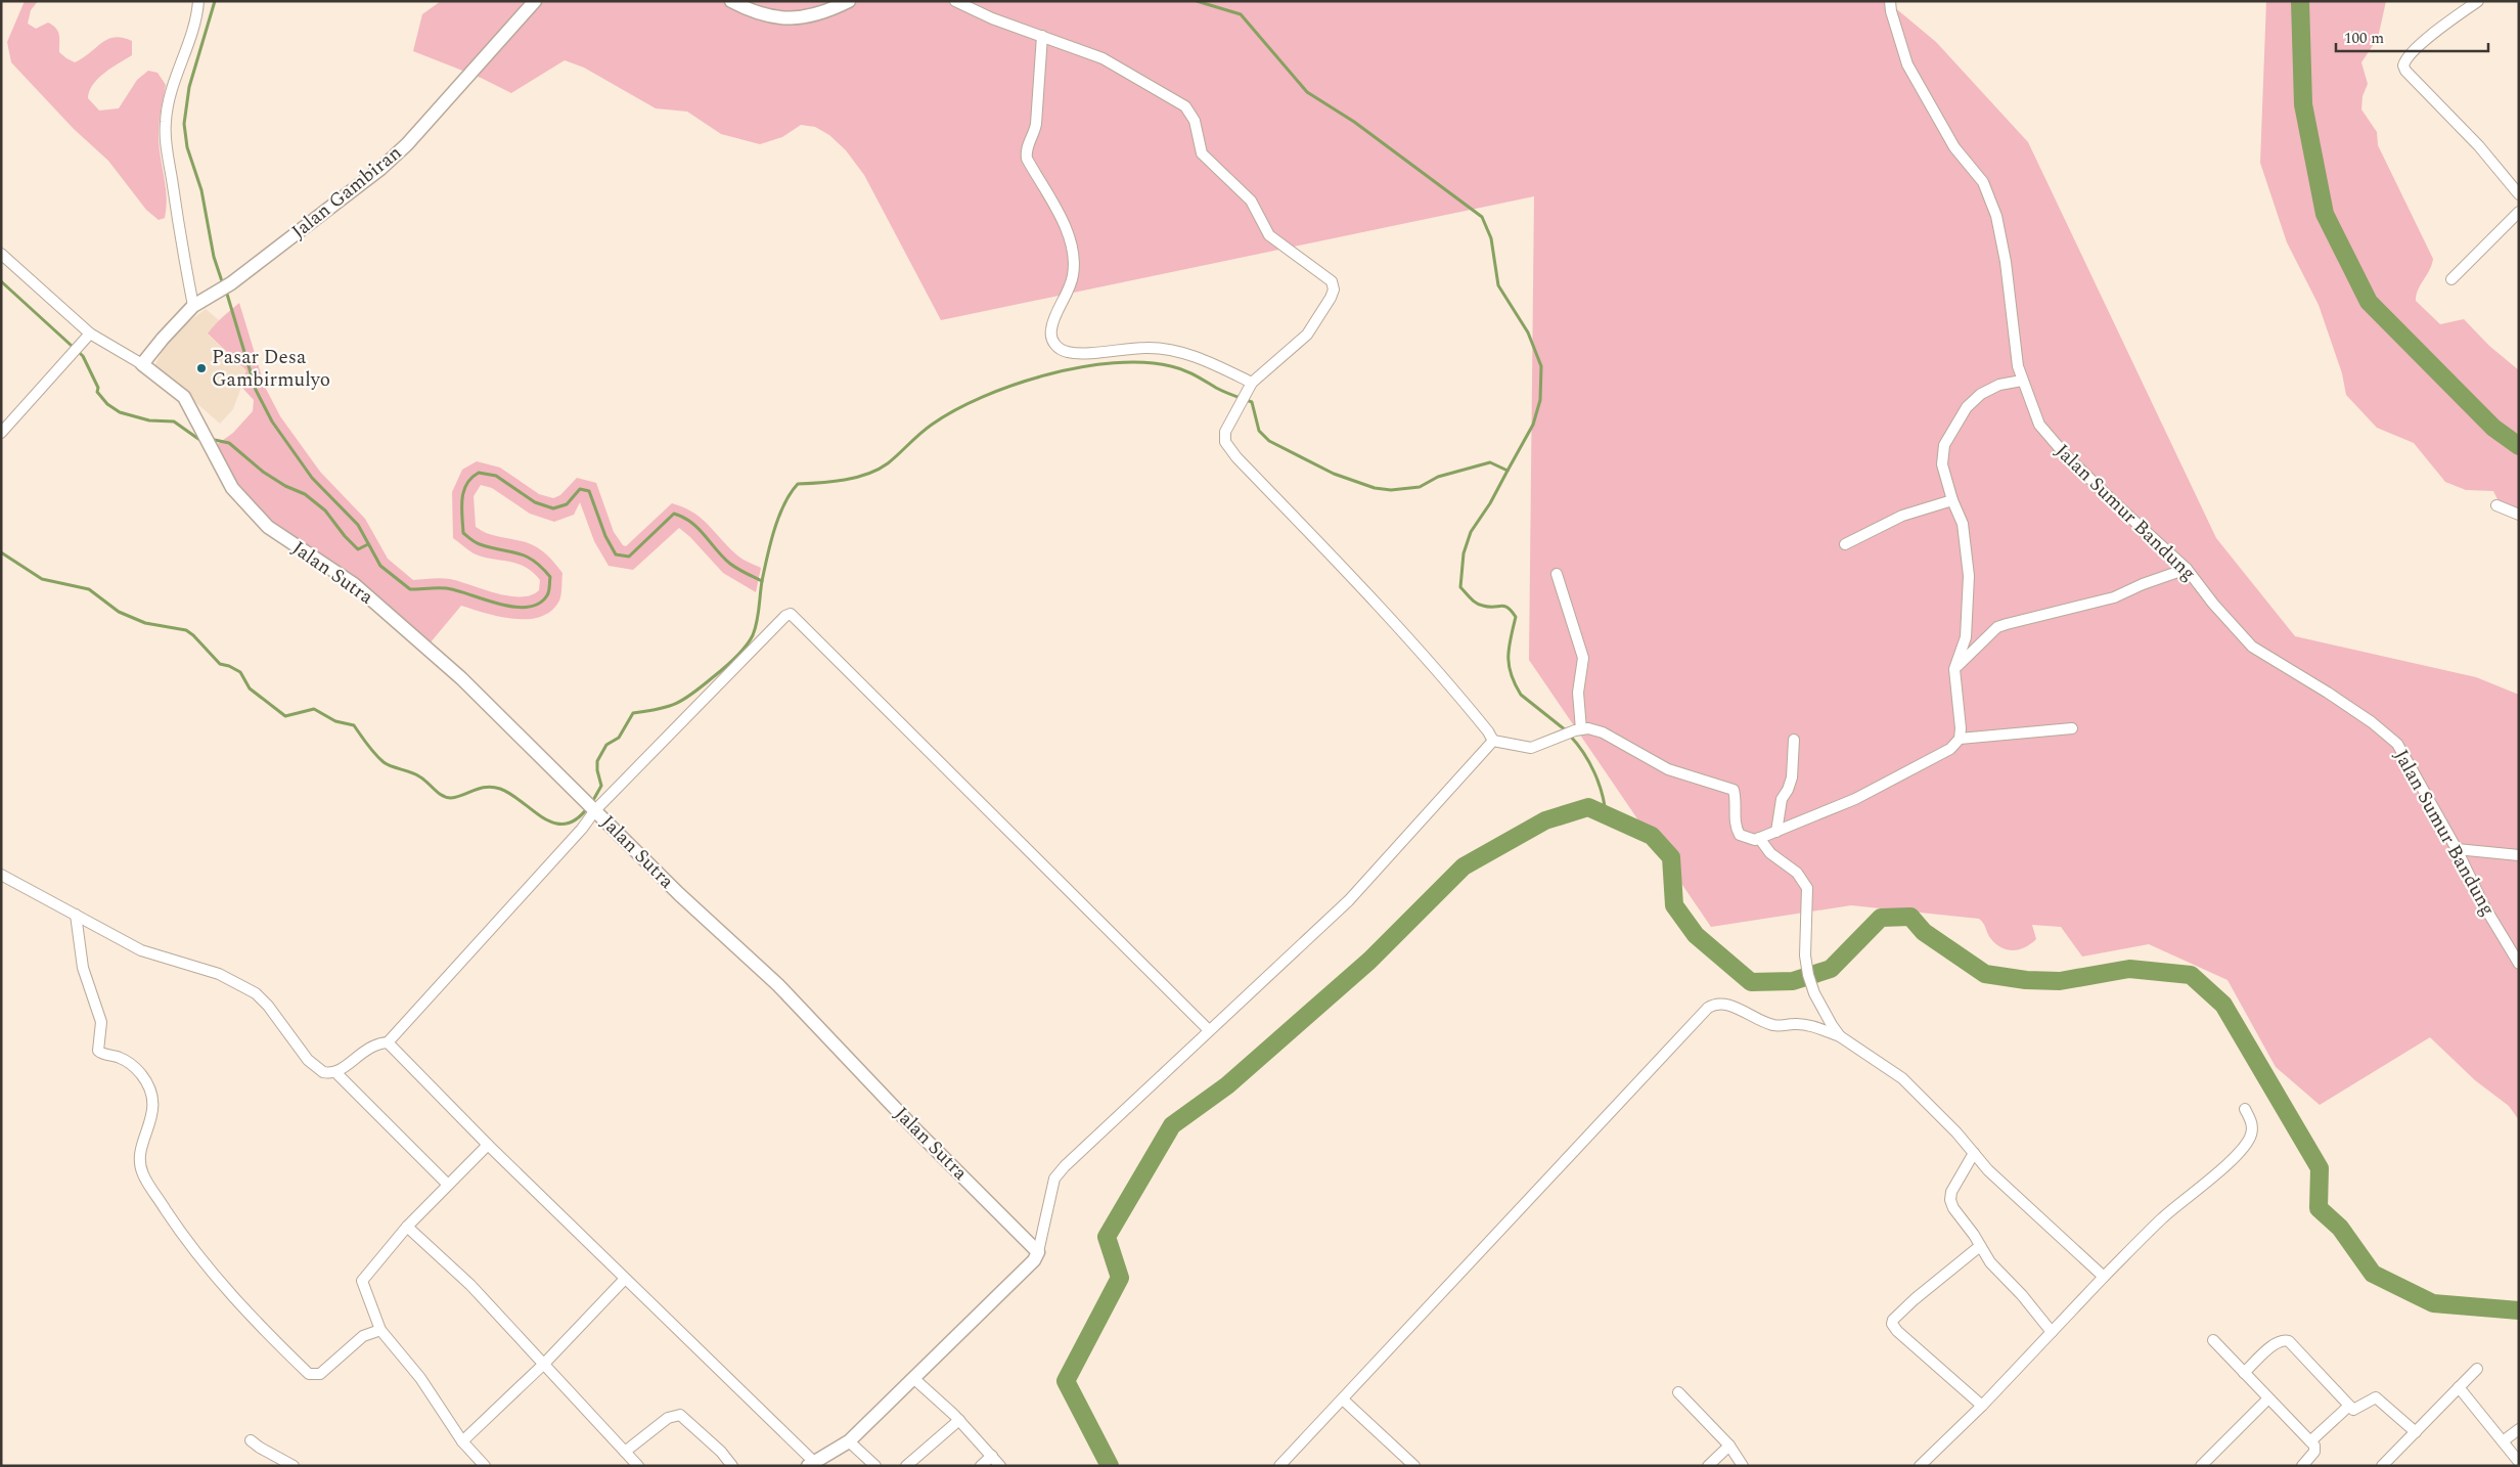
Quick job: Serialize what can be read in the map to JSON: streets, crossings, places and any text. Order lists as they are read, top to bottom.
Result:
{
  "streets": {
    "street": ["Jalan Gambiran", "Jalan Sumur Bandung", "Jalan Sutra"]
  },
  "crossings": [
    ["Jalan Gambiran", "Jalan Sutra"]
  ],
  "places": ["Pasar Desa Gambirmulyo"],
  "scale_bar": "100 m"
}
